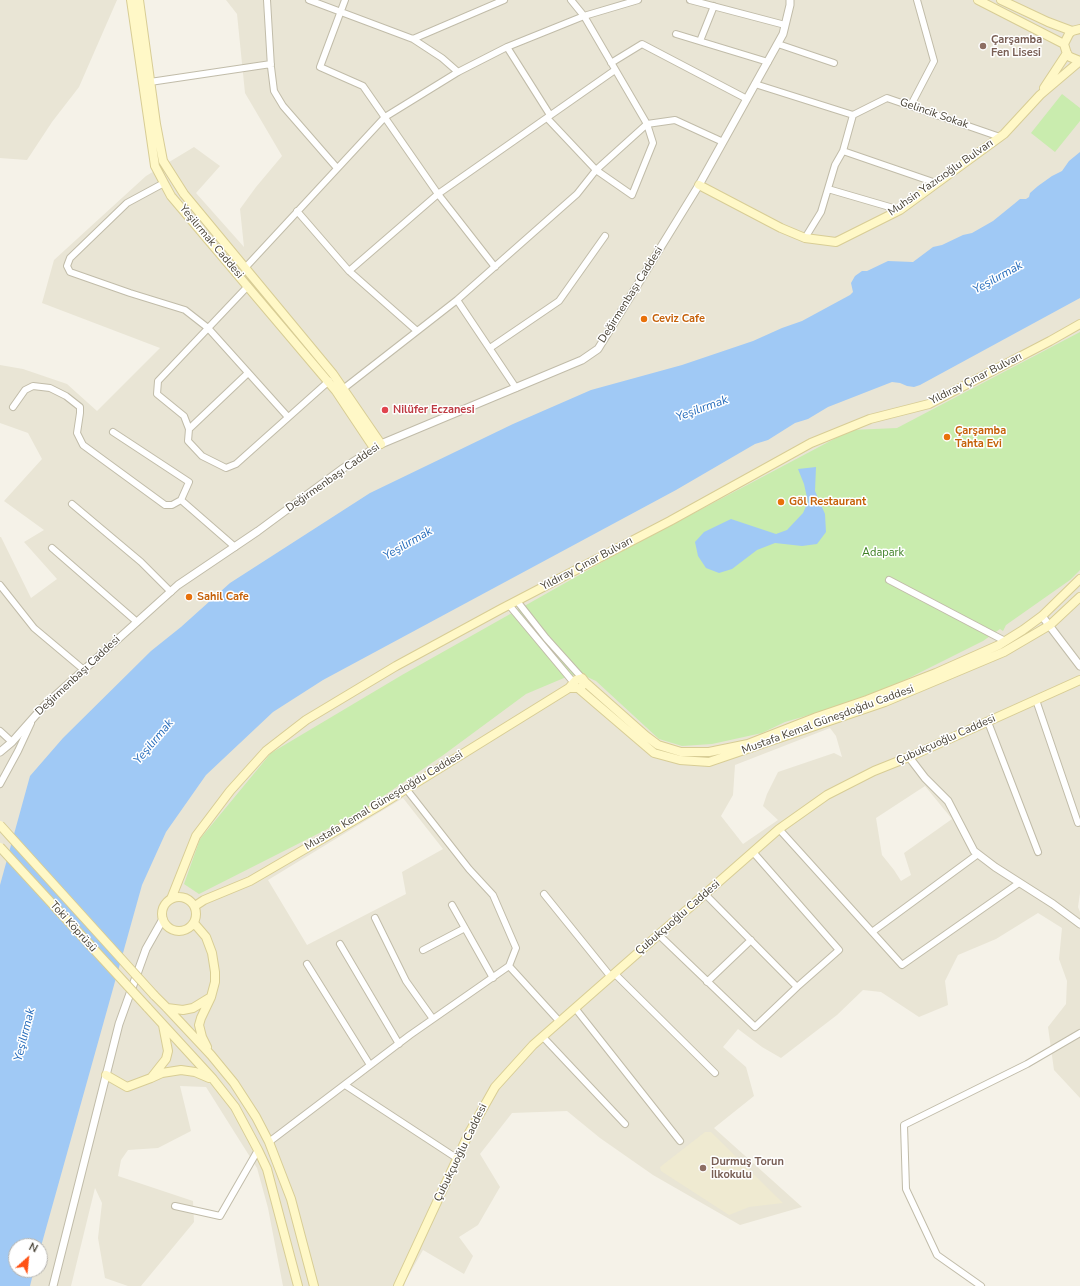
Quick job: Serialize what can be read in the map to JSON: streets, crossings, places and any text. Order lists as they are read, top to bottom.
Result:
{
  "streets": {
    "main road": [
      "Muhsin Yazıcıoğlu Bulvarı",
      "Yeşilırmak Caddesi",
      "Yıldıray Çınar Bulvarı",
      "Mustafa Kemal Güneşdoğdu Caddesi",
      "Çubukçuoğlu Caddesi",
      "Toki Köprüsü"
    ],
    "street": ["Gelincik Sokak", "Değirmenbaşı Caddesi"]
  },
  "crossings": [
    ["Gelincik Sokak", "Muhsin Yazıcıoğlu Bulvarı"],
    ["Muhsin Yazıcıoğlu Bulvarı", "Değirmenbaşı Caddesi"],
    ["Yeşilırmak Caddesi", "Değirmenbaşı Caddesi"],
    ["Yıldıray Çınar Bulvarı", "Mustafa Kemal Güneşdoğdu Caddesi"]
  ],
  "water": ["Yeşilırmak"],
  "parks": ["Adapark"],
  "places": [
    "Çarşamba Fen Lisesi",
    "Ceviz Cafe",
    "Nilüfer Eczanesi",
    "Çarşamba Tahta Evi",
    "Göl Restaurant",
    "Sahil Cafe",
    "Durmuş Torun İlkokulu"
  ],
  "north": "top right"
}
